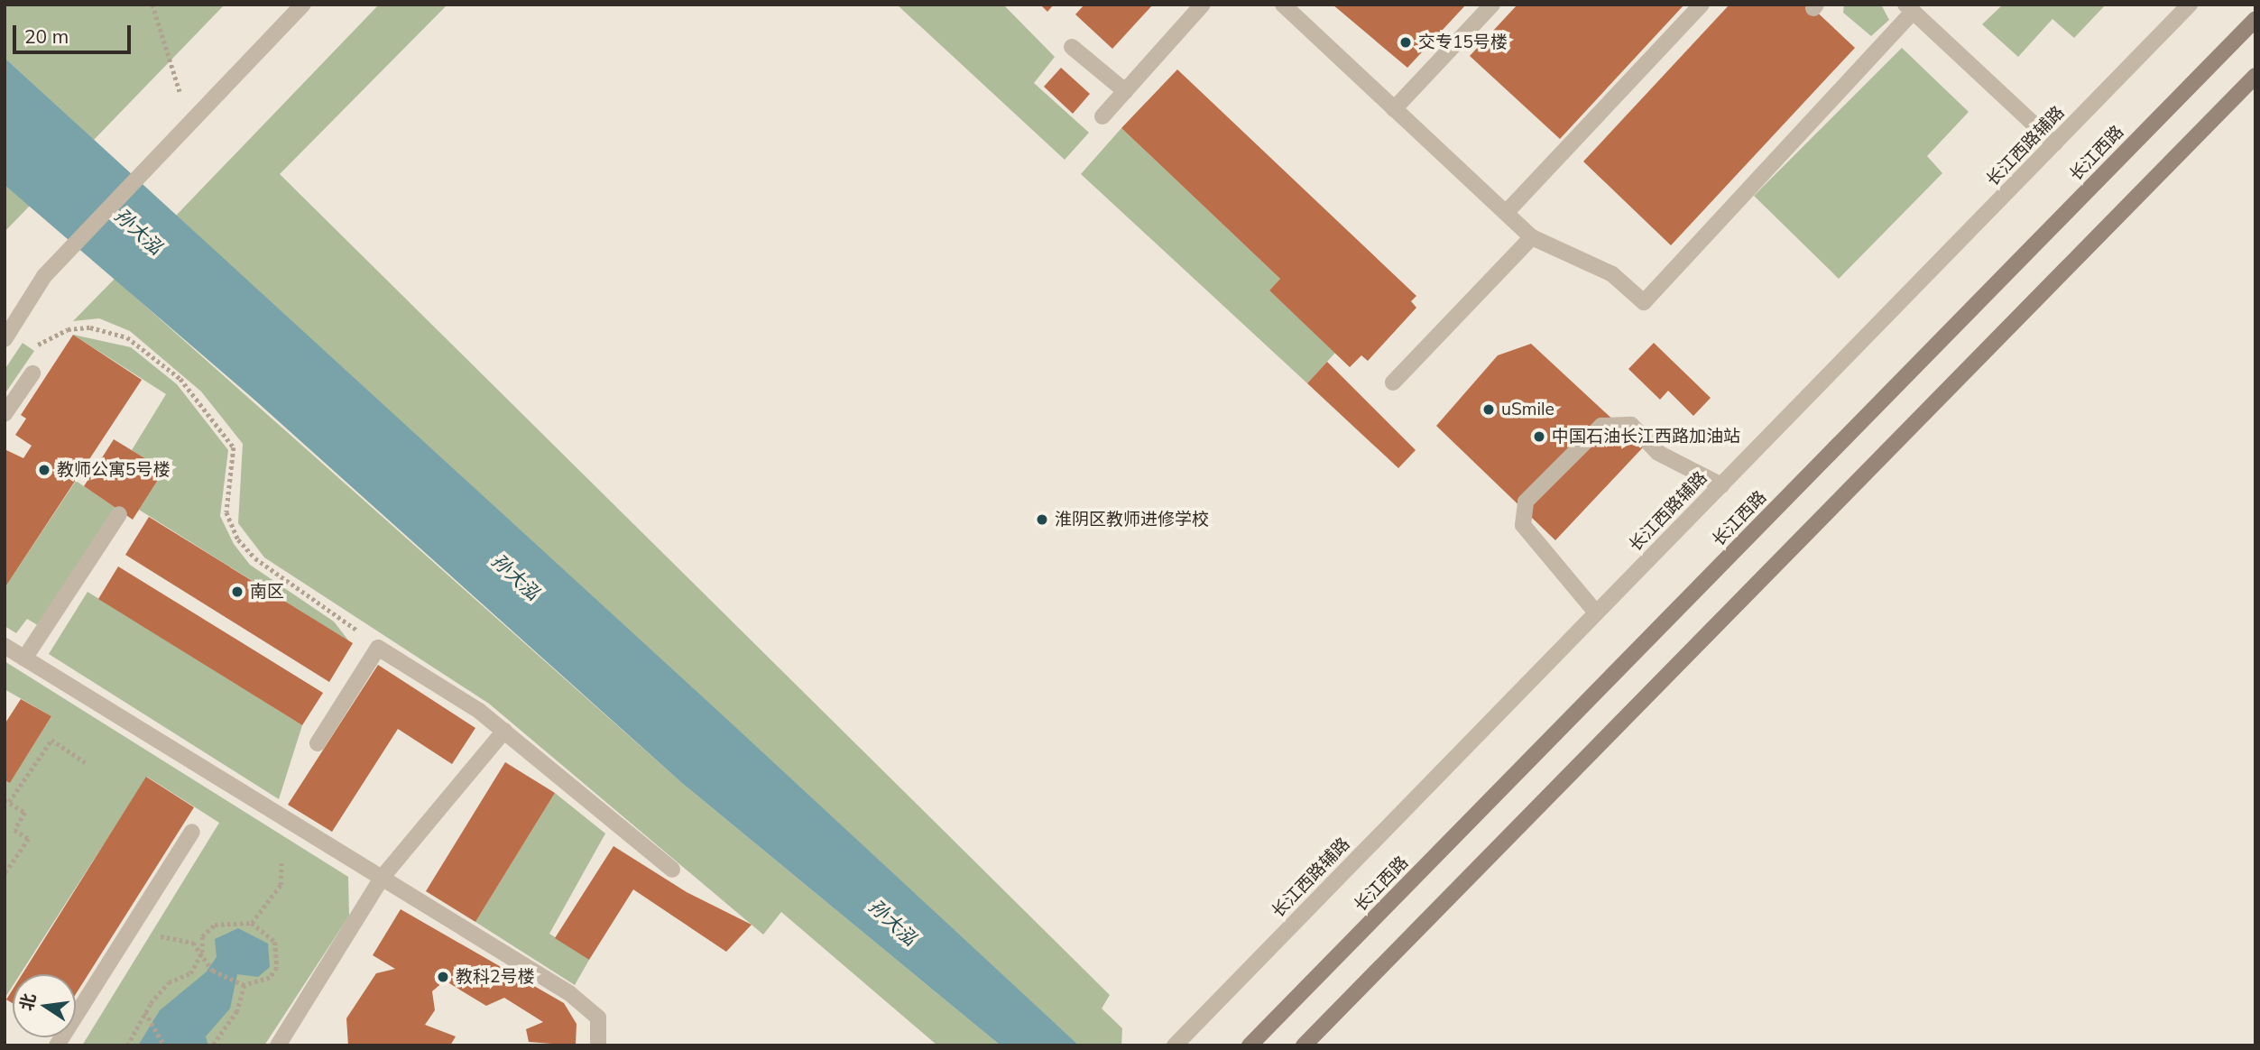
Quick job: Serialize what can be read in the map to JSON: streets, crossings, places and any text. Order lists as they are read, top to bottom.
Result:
{
  "streets": {
    "main road": ["长江西路"],
    "street": ["长江西路辅路"]
  },
  "water": ["孙大泓"],
  "places": [
    "交专15号楼",
    "uSmile",
    "中国石油长江西路加油站",
    "教师公寓5号楼",
    "淮阴区教师进修学校",
    "南区",
    "教科2号楼"
  ],
  "scale_bar": "20 m",
  "north": "left"
}
